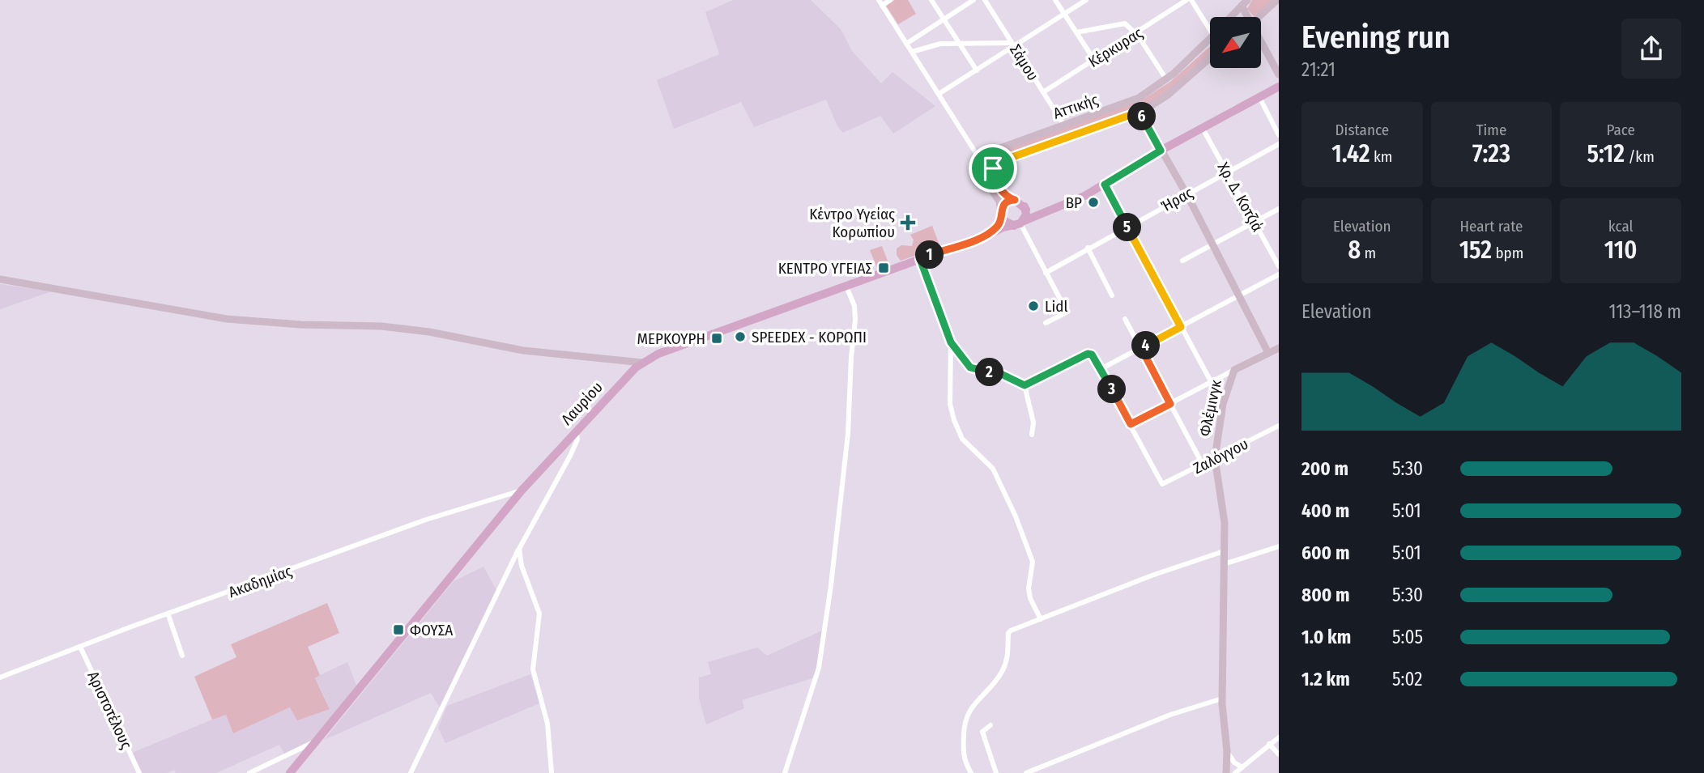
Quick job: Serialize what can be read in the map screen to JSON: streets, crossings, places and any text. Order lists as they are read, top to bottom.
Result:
{
  "streets": {
    "main road": ["Λαυρίου"],
    "street": [
      "Κέρκυρας",
      "Σάμου",
      "Αττικής",
      "Χρ. Δ. Κοτζιά",
      "Ήρας",
      "Φλέμινγκ",
      "Ζαλόγγου",
      "Ακαδημίας",
      "Αριστοτέλους"
    ]
  },
  "crossings": [
    ["Κέρκυρας", "Σάμου"],
    ["Σάμου", "Αττικής"],
    ["Αττικής", "Λαυρίου"],
    ["Χρ. Δ. Κοτζιά", "Ήρας"],
    ["Χρ. Δ. Κοτζιά", "Λαυρίου"],
    ["Λαυρίου", "Ακαδημίας"],
    ["Φλέμινγκ", "Ζαλόγγου"],
    ["Ακαδημίας", "Αριστοτέλους"]
  ],
  "places": {
    "other": ["BP", "Lidl", "SPEEDEX - ΚΟΡΩΠΙ"],
    "health": ["Κέντρο Υγείας Κορωπίου"],
    "transit": ["ΚΕΝΤΡΟ ΥΓΕΙΑΣ", "ΜΕΡΚΟΥΡΗ", "ΦΟΥΣΑ"]
  },
  "north": "bottom left",
  "page": {
    "heading": ["Evening run", "21:21"],
    "stats": [
      ["Distance", "1.42 km"],
      ["Time", "7:23"],
      ["Pace", "5:12 /km"],
      ["Elevation", "8 m"],
      ["Heart rate", "152 bpm"],
      ["kcal", "110"]
    ],
    "pins": [
      "6",
      "5",
      "1",
      "4",
      "2",
      "3"
    ],
    "chart": ["Elevation", "113–118 m"],
    "list": [
      {
        "name": "200 m",
        "note": "5:30"
      },
      {
        "name": "400 m",
        "note": "5:01"
      },
      {
        "name": "600 m",
        "note": "5:01"
      },
      {
        "name": "800 m",
        "note": "5:30"
      },
      {
        "name": "1.0 km",
        "note": "5:05"
      },
      {
        "name": "1.2 km",
        "note": "5:02"
      }
    ]
  }
}
